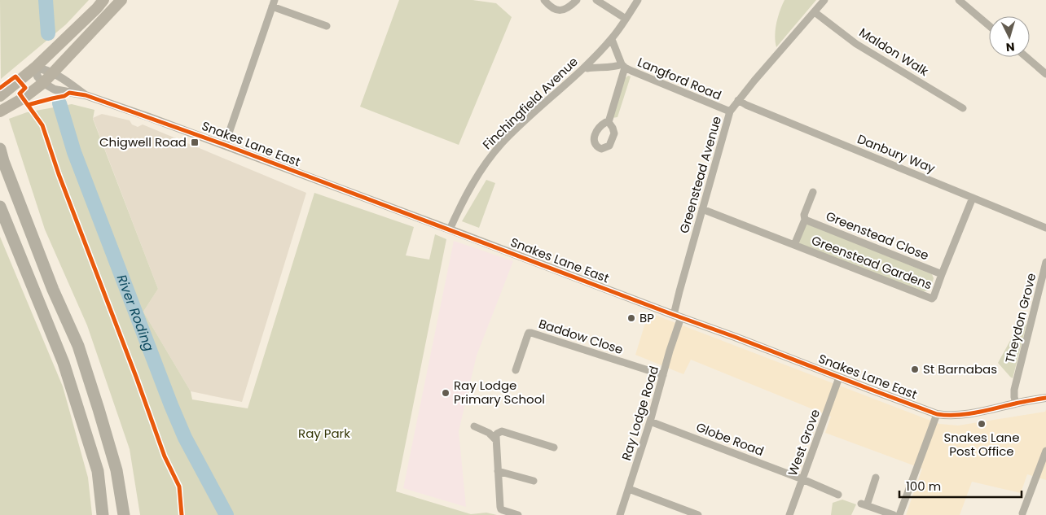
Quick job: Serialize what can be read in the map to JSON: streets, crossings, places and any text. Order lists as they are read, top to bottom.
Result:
{
  "streets": {
    "street": [
      "Maldon Walk",
      "Langford Road",
      "Finchingfield Avenue",
      "Snakes Lane East",
      "Danbury Way",
      "Greenstead Avenue",
      "Greenstead Close",
      "Greenstead Gardens",
      "Theydon Grove",
      "Baddow Close",
      "Ray Lodge Road",
      "Globe Road",
      "West Grove"
    ]
  },
  "crossings": [
    ["Maldon Walk", "Greenstead Avenue"],
    ["Langford Road", "Finchingfield Avenue"],
    ["Langford Road", "Greenstead Avenue"],
    ["Finchingfield Avenue", "Snakes Lane East"],
    ["Snakes Lane East", "Greenstead Avenue"],
    ["Snakes Lane East", "Theydon Grove"],
    ["Snakes Lane East", "Ray Lodge Road"],
    ["Snakes Lane East", "West Grove"],
    ["Danbury Way", "Greenstead Avenue"],
    ["Danbury Way", "Greenstead Gardens"],
    ["Greenstead Avenue", "Greenstead Gardens"],
    ["Greenstead Avenue", "Ray Lodge Road"],
    ["Greenstead Close", "Greenstead Gardens"],
    ["Baddow Close", "Ray Lodge Road"],
    ["Ray Lodge Road", "Globe Road"],
    ["Globe Road", "West Grove"]
  ],
  "water": ["River Roding"],
  "parks": ["Ray Park"],
  "places": {
    "transit": ["Chigwell Road"],
    "other": [
      "BP",
      "St Barnabas",
      "Ray Lodge Primary School",
      "Snakes Lane Post Office"
    ]
  },
  "scale_bar": "100 m",
  "north": "bottom"
}
